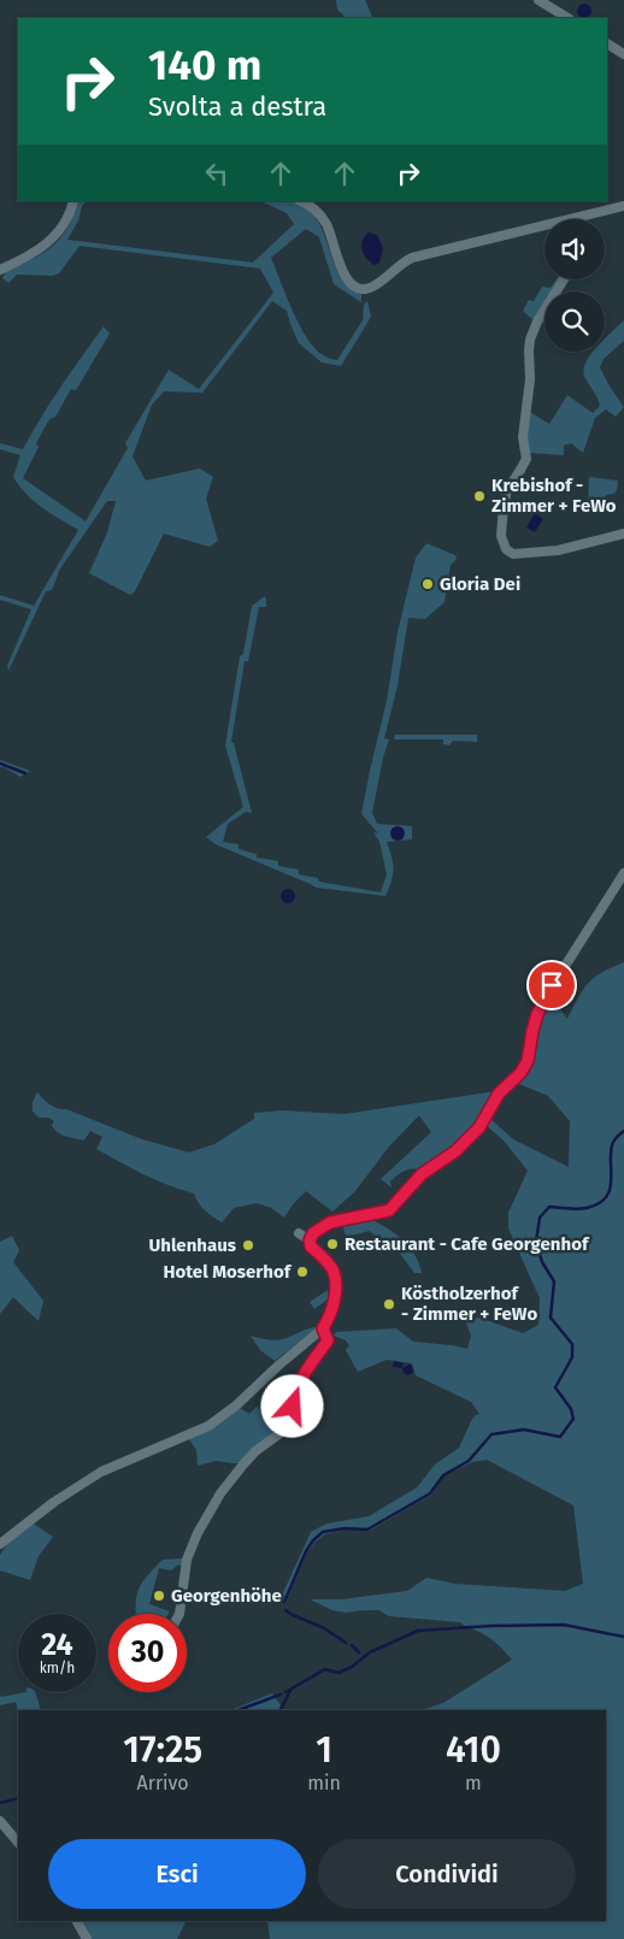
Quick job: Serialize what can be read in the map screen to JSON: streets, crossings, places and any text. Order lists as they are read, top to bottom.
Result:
{
  "places": [
    "Krebishof - Zimmer + FeWo",
    "Gloria Dei",
    "Restaurant - Cafe Georgenhof",
    "Uhlenhaus",
    "Hotel Moserhof",
    "Köstholzerhof - Zimmer + FeWo",
    "Georgenhöhe"
  ],
  "page": {
    "turn": ["140 m", "Svolta a destra"],
    "speed": "24 km/h",
    "limit": "30",
    "eta": [
      "17:25",
      "Arrivo",
      "1",
      "min",
      "410",
      "m"
    ],
    "buttons": ["Esci", "Condividi"]
  }
}
